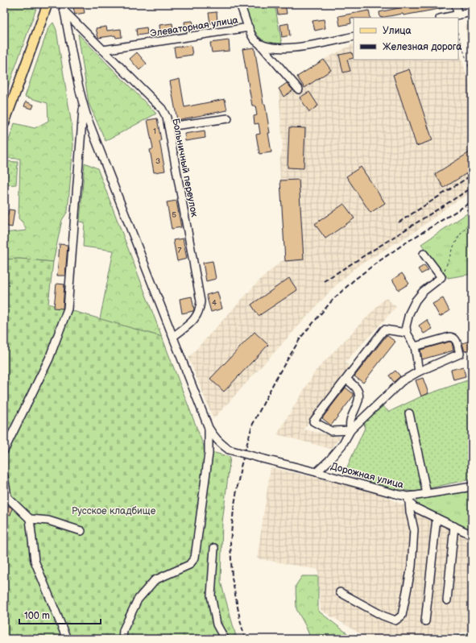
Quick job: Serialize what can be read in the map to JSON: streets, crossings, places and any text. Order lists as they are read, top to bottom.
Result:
{
  "streets": {
    "street": ["Элеваторная улица", "Больничный переулок", "Дорожная улица"]
  },
  "crossings": [
    ["Элеваторная улица", "Больничный переулок"]
  ],
  "parks": ["Русское кладбище"],
  "house_numbers": [
    "1",
    "3",
    "5",
    "7",
    "4"
  ],
  "legend": ["Улица", "Железная дорога"],
  "scale_bar": "100 m"
}
